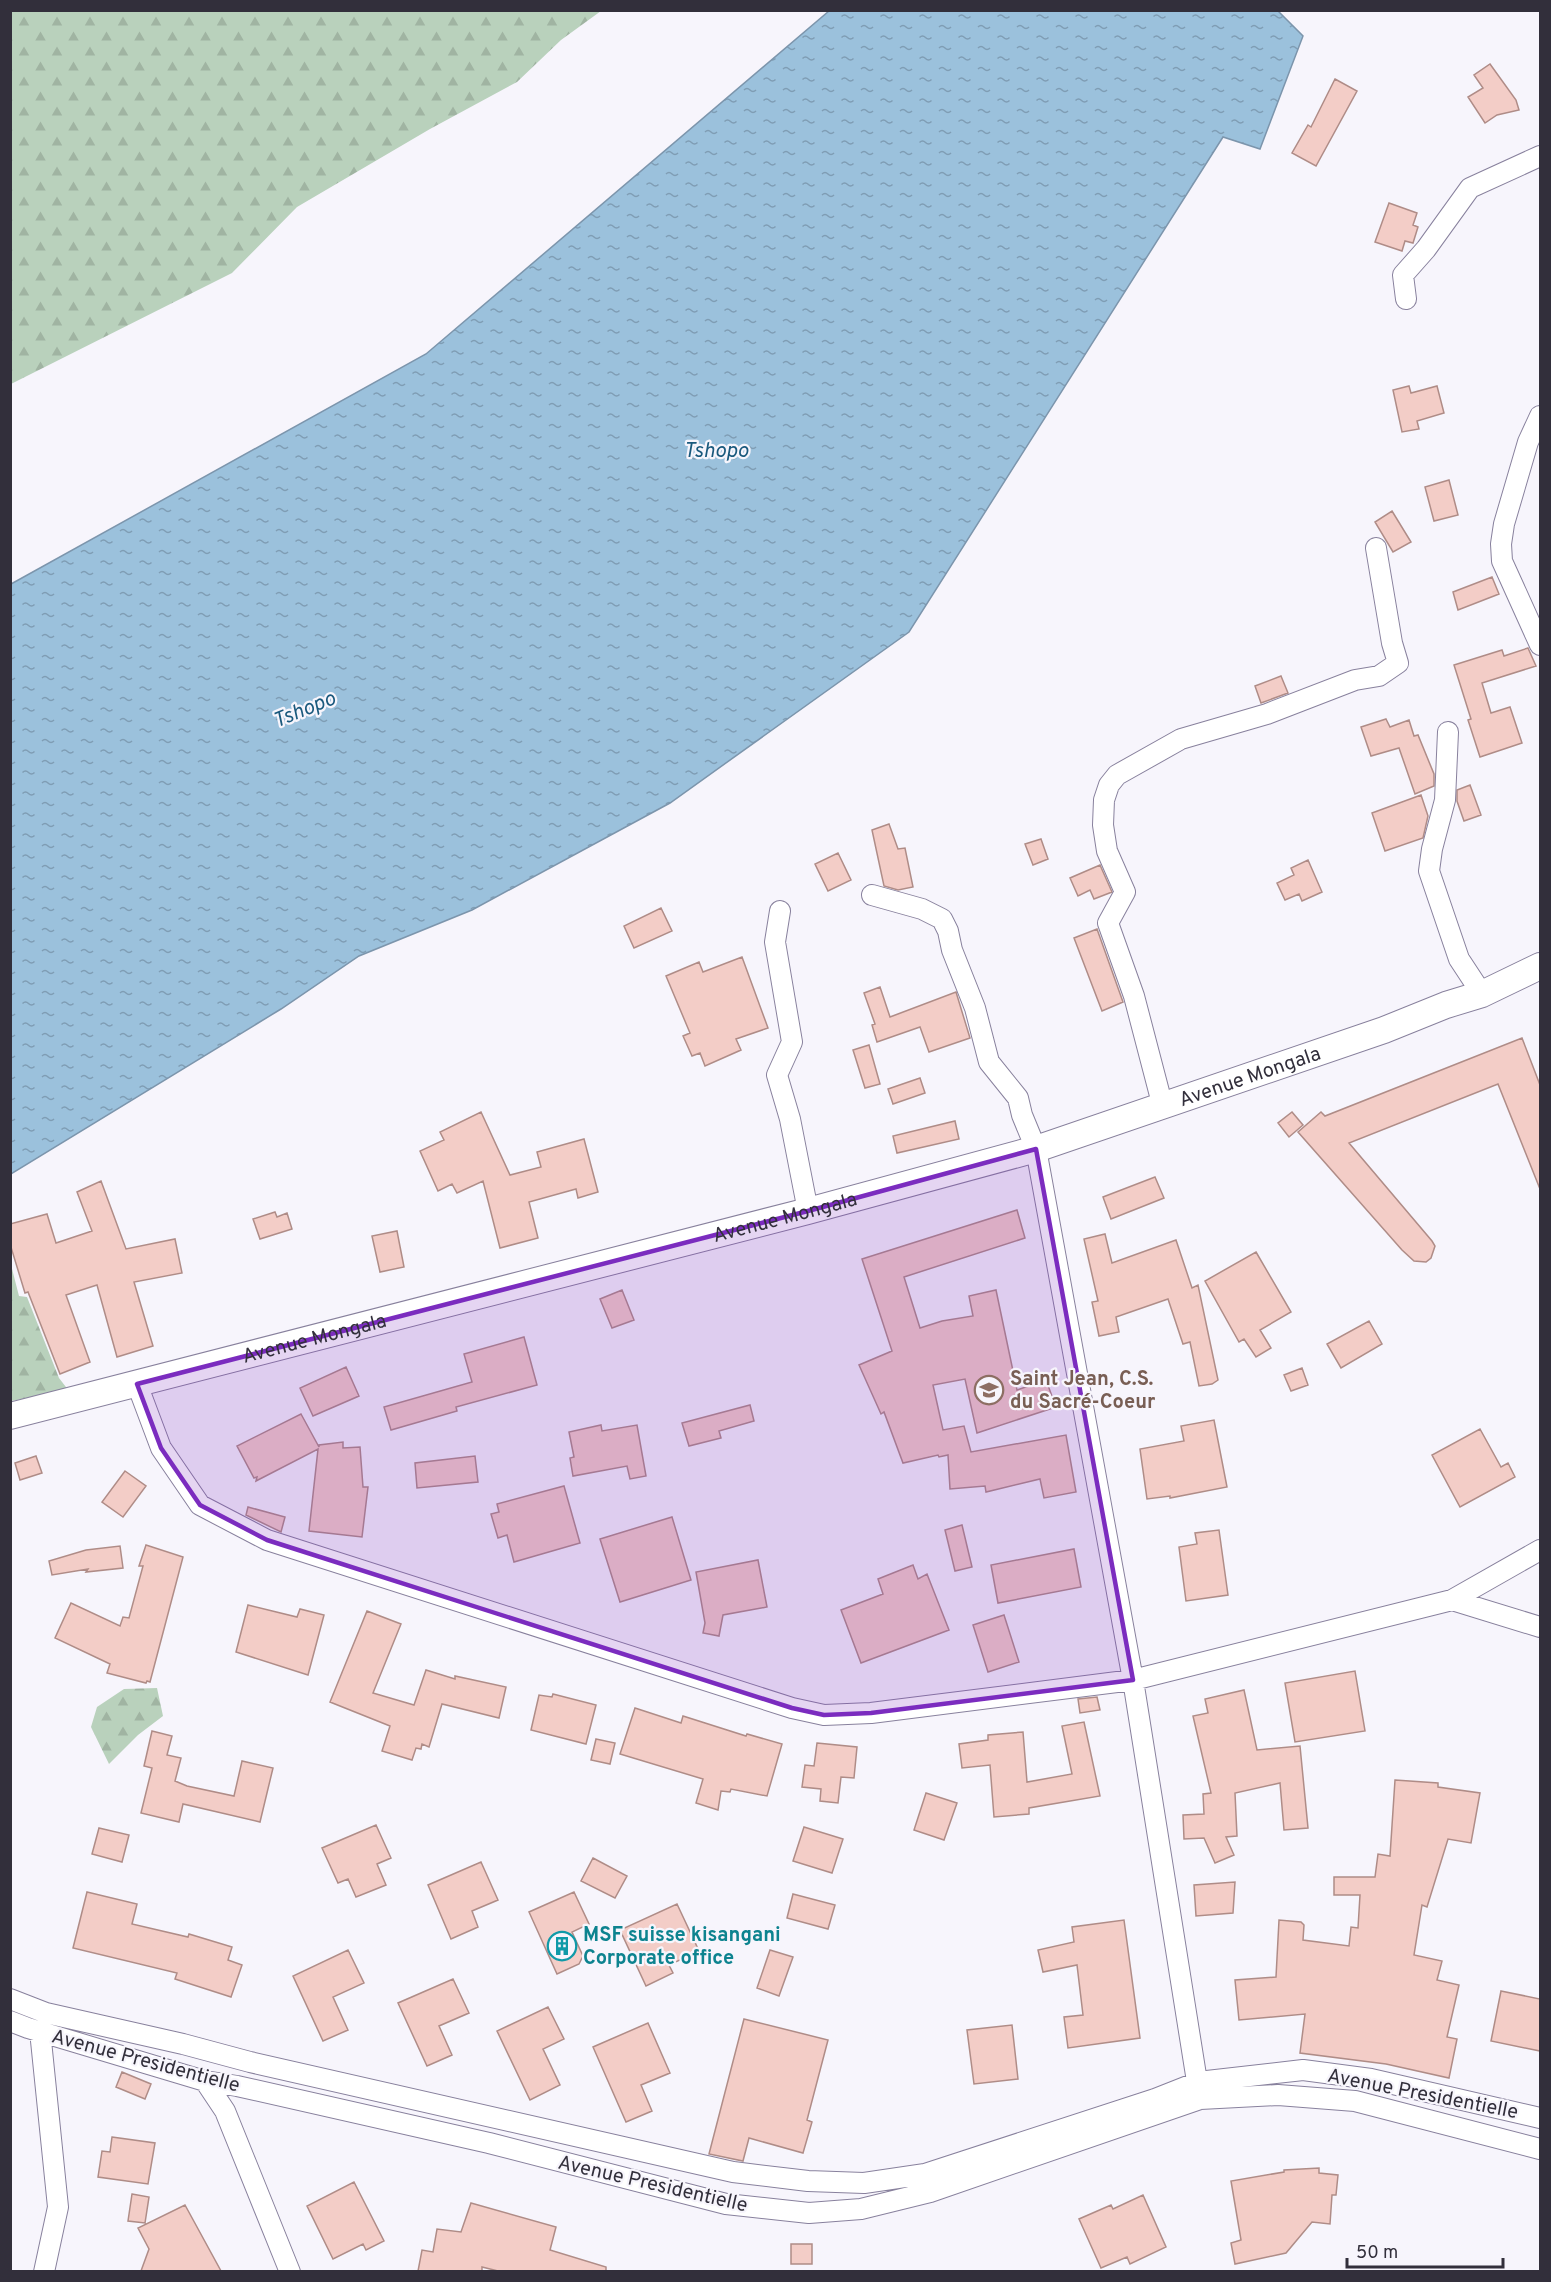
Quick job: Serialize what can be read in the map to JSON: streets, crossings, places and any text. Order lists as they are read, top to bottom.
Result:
{
  "streets": {
    "street": ["Avenue Mongala", "Avenue Presidentielle"]
  },
  "water": ["Tshopo"],
  "places": {
    "school or university": ["Saint Jean, C.S. du Sacré-Coeur"],
    "building": ["MSF suisse kisangani Corporate office"]
  },
  "scale_bar": "50 m"
}
